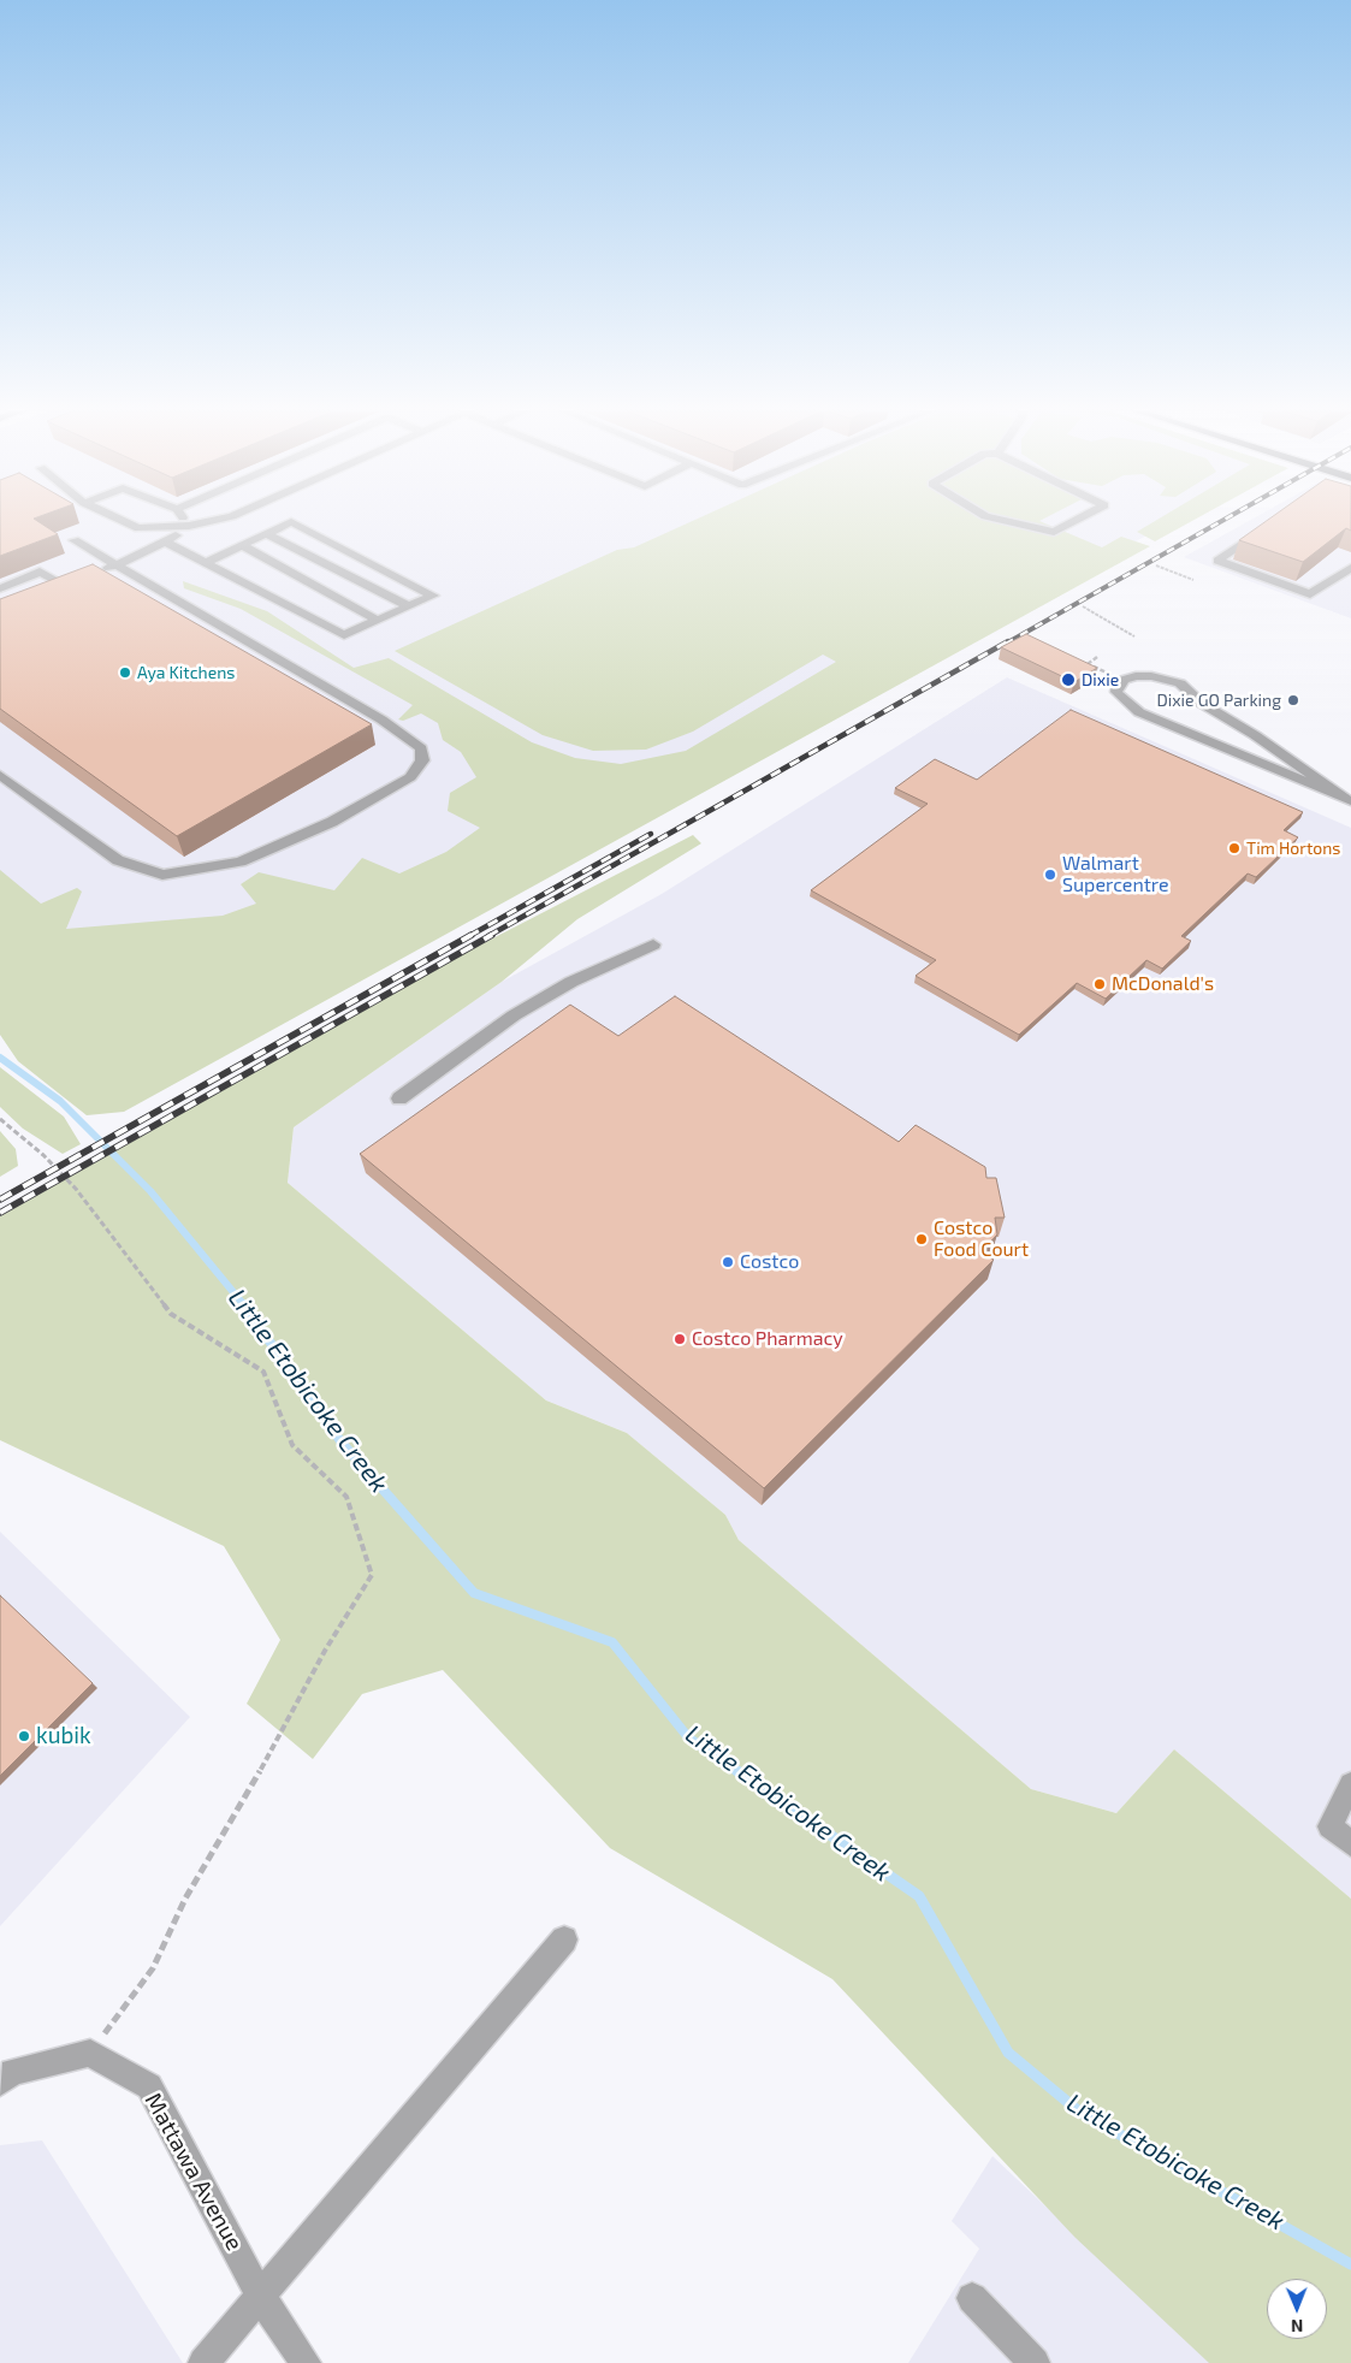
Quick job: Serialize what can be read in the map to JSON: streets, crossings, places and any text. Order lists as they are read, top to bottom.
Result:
{
  "streets": {
    "street": ["Mattawa Avenue"]
  },
  "water": ["Little Etobicoke Creek"],
  "places": [
    "Aya Kitchens",
    "Dixie",
    "Dixie GO Parking",
    "Tim Hortons",
    "Walmart Supercentre",
    "McDonald's",
    "Costco Food Court",
    "Costco",
    "Costco Pharmacy",
    "kubik"
  ],
  "north": "bottom"
}
